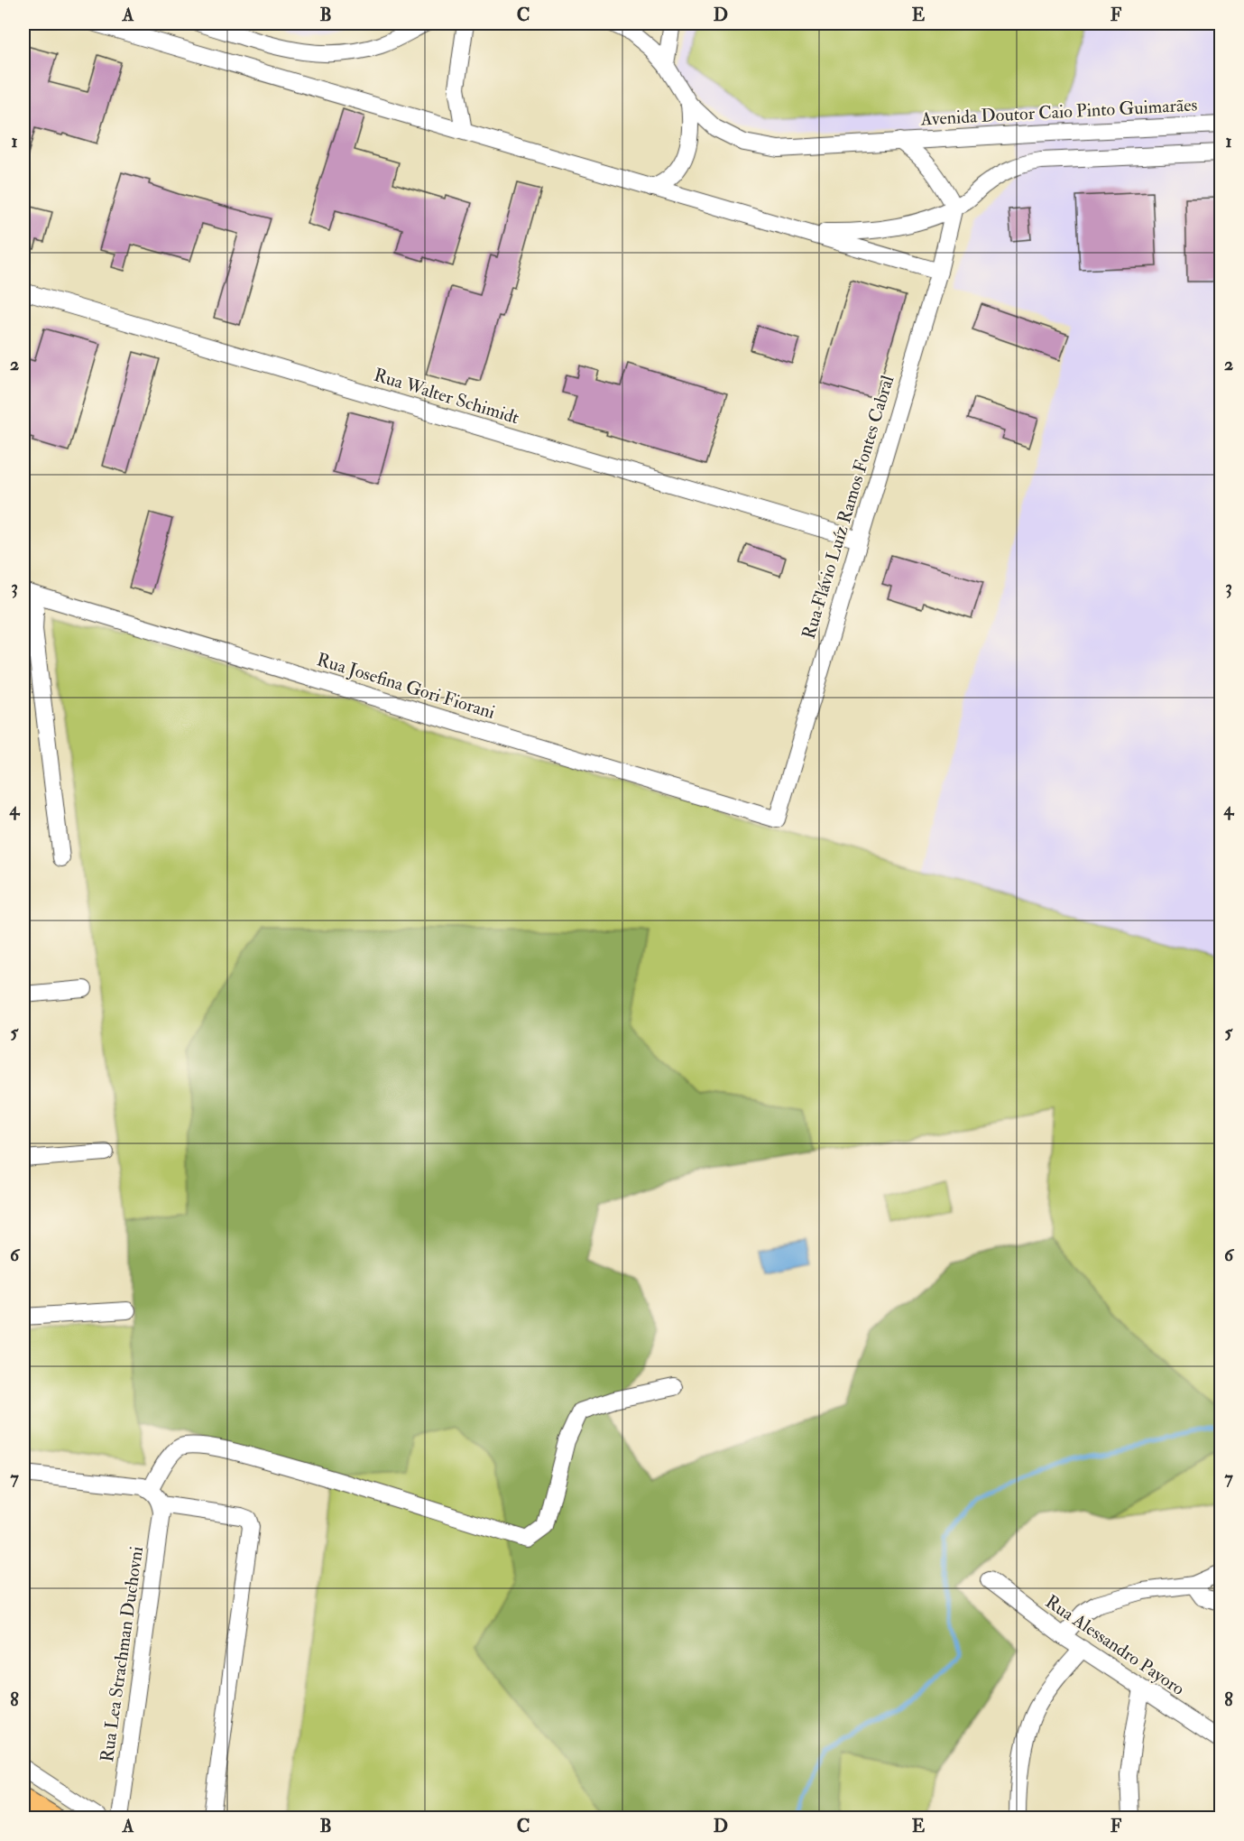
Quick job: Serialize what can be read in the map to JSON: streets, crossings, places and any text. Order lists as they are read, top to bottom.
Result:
{
  "streets": {
    "street": [
      "Avenida Doutor Caio Pinto Guimarães",
      "Rua Walter Schimidt",
      "Rua Flávio Luíz Ramos Fontes Cabral",
      "Rua Josefina Gori Fiorani",
      "Rua Alessandro Payoro",
      "Rua Lea Strachman Duchovni"
    ]
  },
  "crossings": [
    ["Rua Walter Schimidt", "Rua Flávio Luíz Ramos Fontes Cabral"],
    ["Rua Flávio Luíz Ramos Fontes Cabral", "Rua Josefina Gori Fiorani"]
  ],
  "grid": {
    "columns": [
      "A",
      "B",
      "C",
      "D",
      "E",
      "F"
    ],
    "rows": [
      "1",
      "2",
      "3",
      "4",
      "5",
      "6",
      "7",
      "8"
    ]
  }
}
